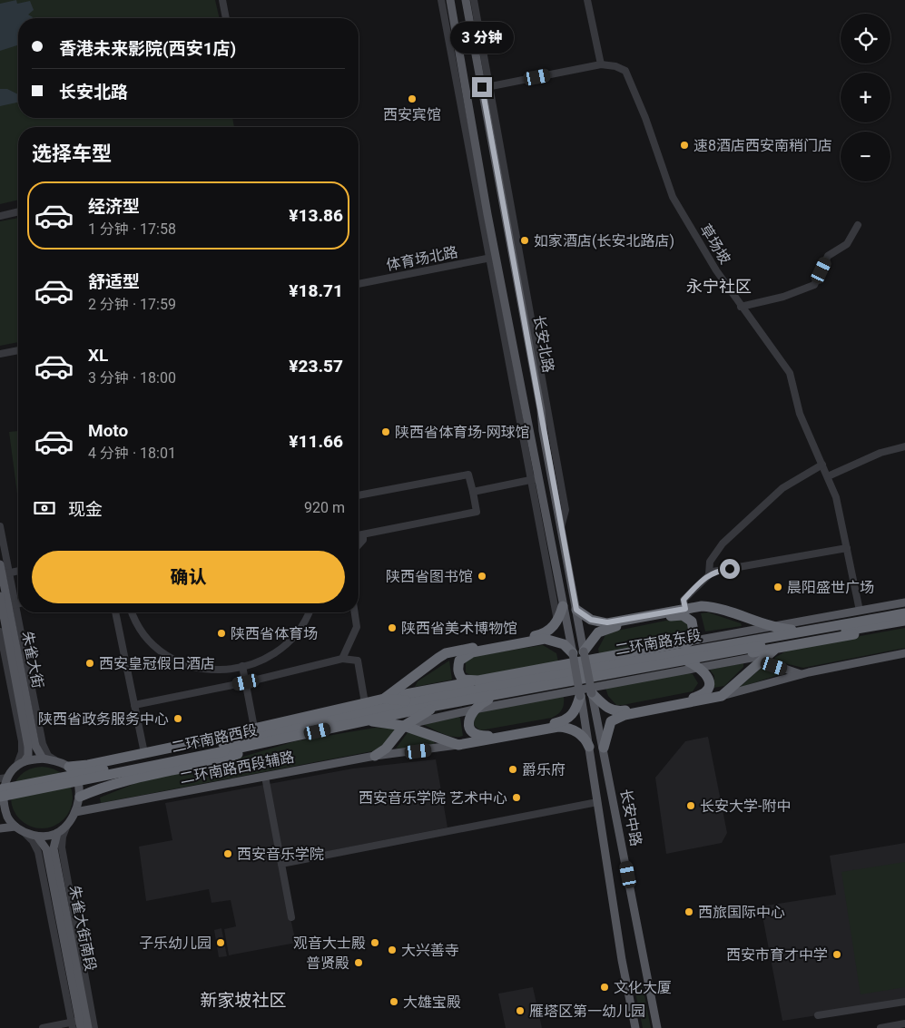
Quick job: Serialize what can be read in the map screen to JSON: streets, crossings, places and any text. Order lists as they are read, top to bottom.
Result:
{
  "streets": {
    "highway": ["二环南路东段", "二环南路西段"],
    "main road": [
      "长安北路",
      "朱雀大街",
      "二环南路西段辅路",
      "长安中路",
      "朱雀大街南段"
    ],
    "street": ["草场坡", "体育场北路"]
  },
  "crossings": [
    ["草场坡", "长安北路"],
    ["体育场北路", "长安北路"],
    ["长安北路", "长安中路"],
    ["二环南路东段", "二环南路西段"]
  ],
  "districts": ["永宁社区", "新家坡社区"],
  "places": [
    "西安宾馆",
    "速8酒店西安南稍门店",
    "如家酒店(长安北路店)",
    "陕西省体育场-网球馆",
    "陕西省图书馆",
    "晨阳盛世广场",
    "陕西省美术博物馆",
    "陕西省体育场",
    "西安皇冠假日酒店",
    "陕西省政务服务中心",
    "爵乐府",
    "西安音乐学院 艺术中心",
    "长安大学-附中",
    "西安音乐学院",
    "西旅国际中心",
    "子乐幼儿园",
    "观音大士殿",
    "大兴善寺",
    "西安市育才中学",
    "普贤殿",
    "文化大厦",
    "大雄宝殿",
    "雁塔区第一幼儿园"
  ],
  "page": {
    "map_buttons": ["+", "−"],
    "banner": ["香港未来影院(西安1店)", "长安北路"],
    "bubble": "3 分钟",
    "heading": "选择车型",
    "list": [
      {
        "name": "经济型",
        "note": "1 分钟 · 17:58",
        "value": "¥13.86"
      },
      {
        "name": "舒适型",
        "note": "2 分钟 · 17:59",
        "value": "¥18.71"
      },
      {
        "name": "XL",
        "note": "3 分钟 · 18:00",
        "value": "¥23.57"
      },
      {
        "name": "Moto",
        "note": "4 分钟 · 18:01",
        "value": "¥11.66"
      }
    ],
    "pay": ["现金", "920 m"],
    "buttons": "确认"
  }
}
